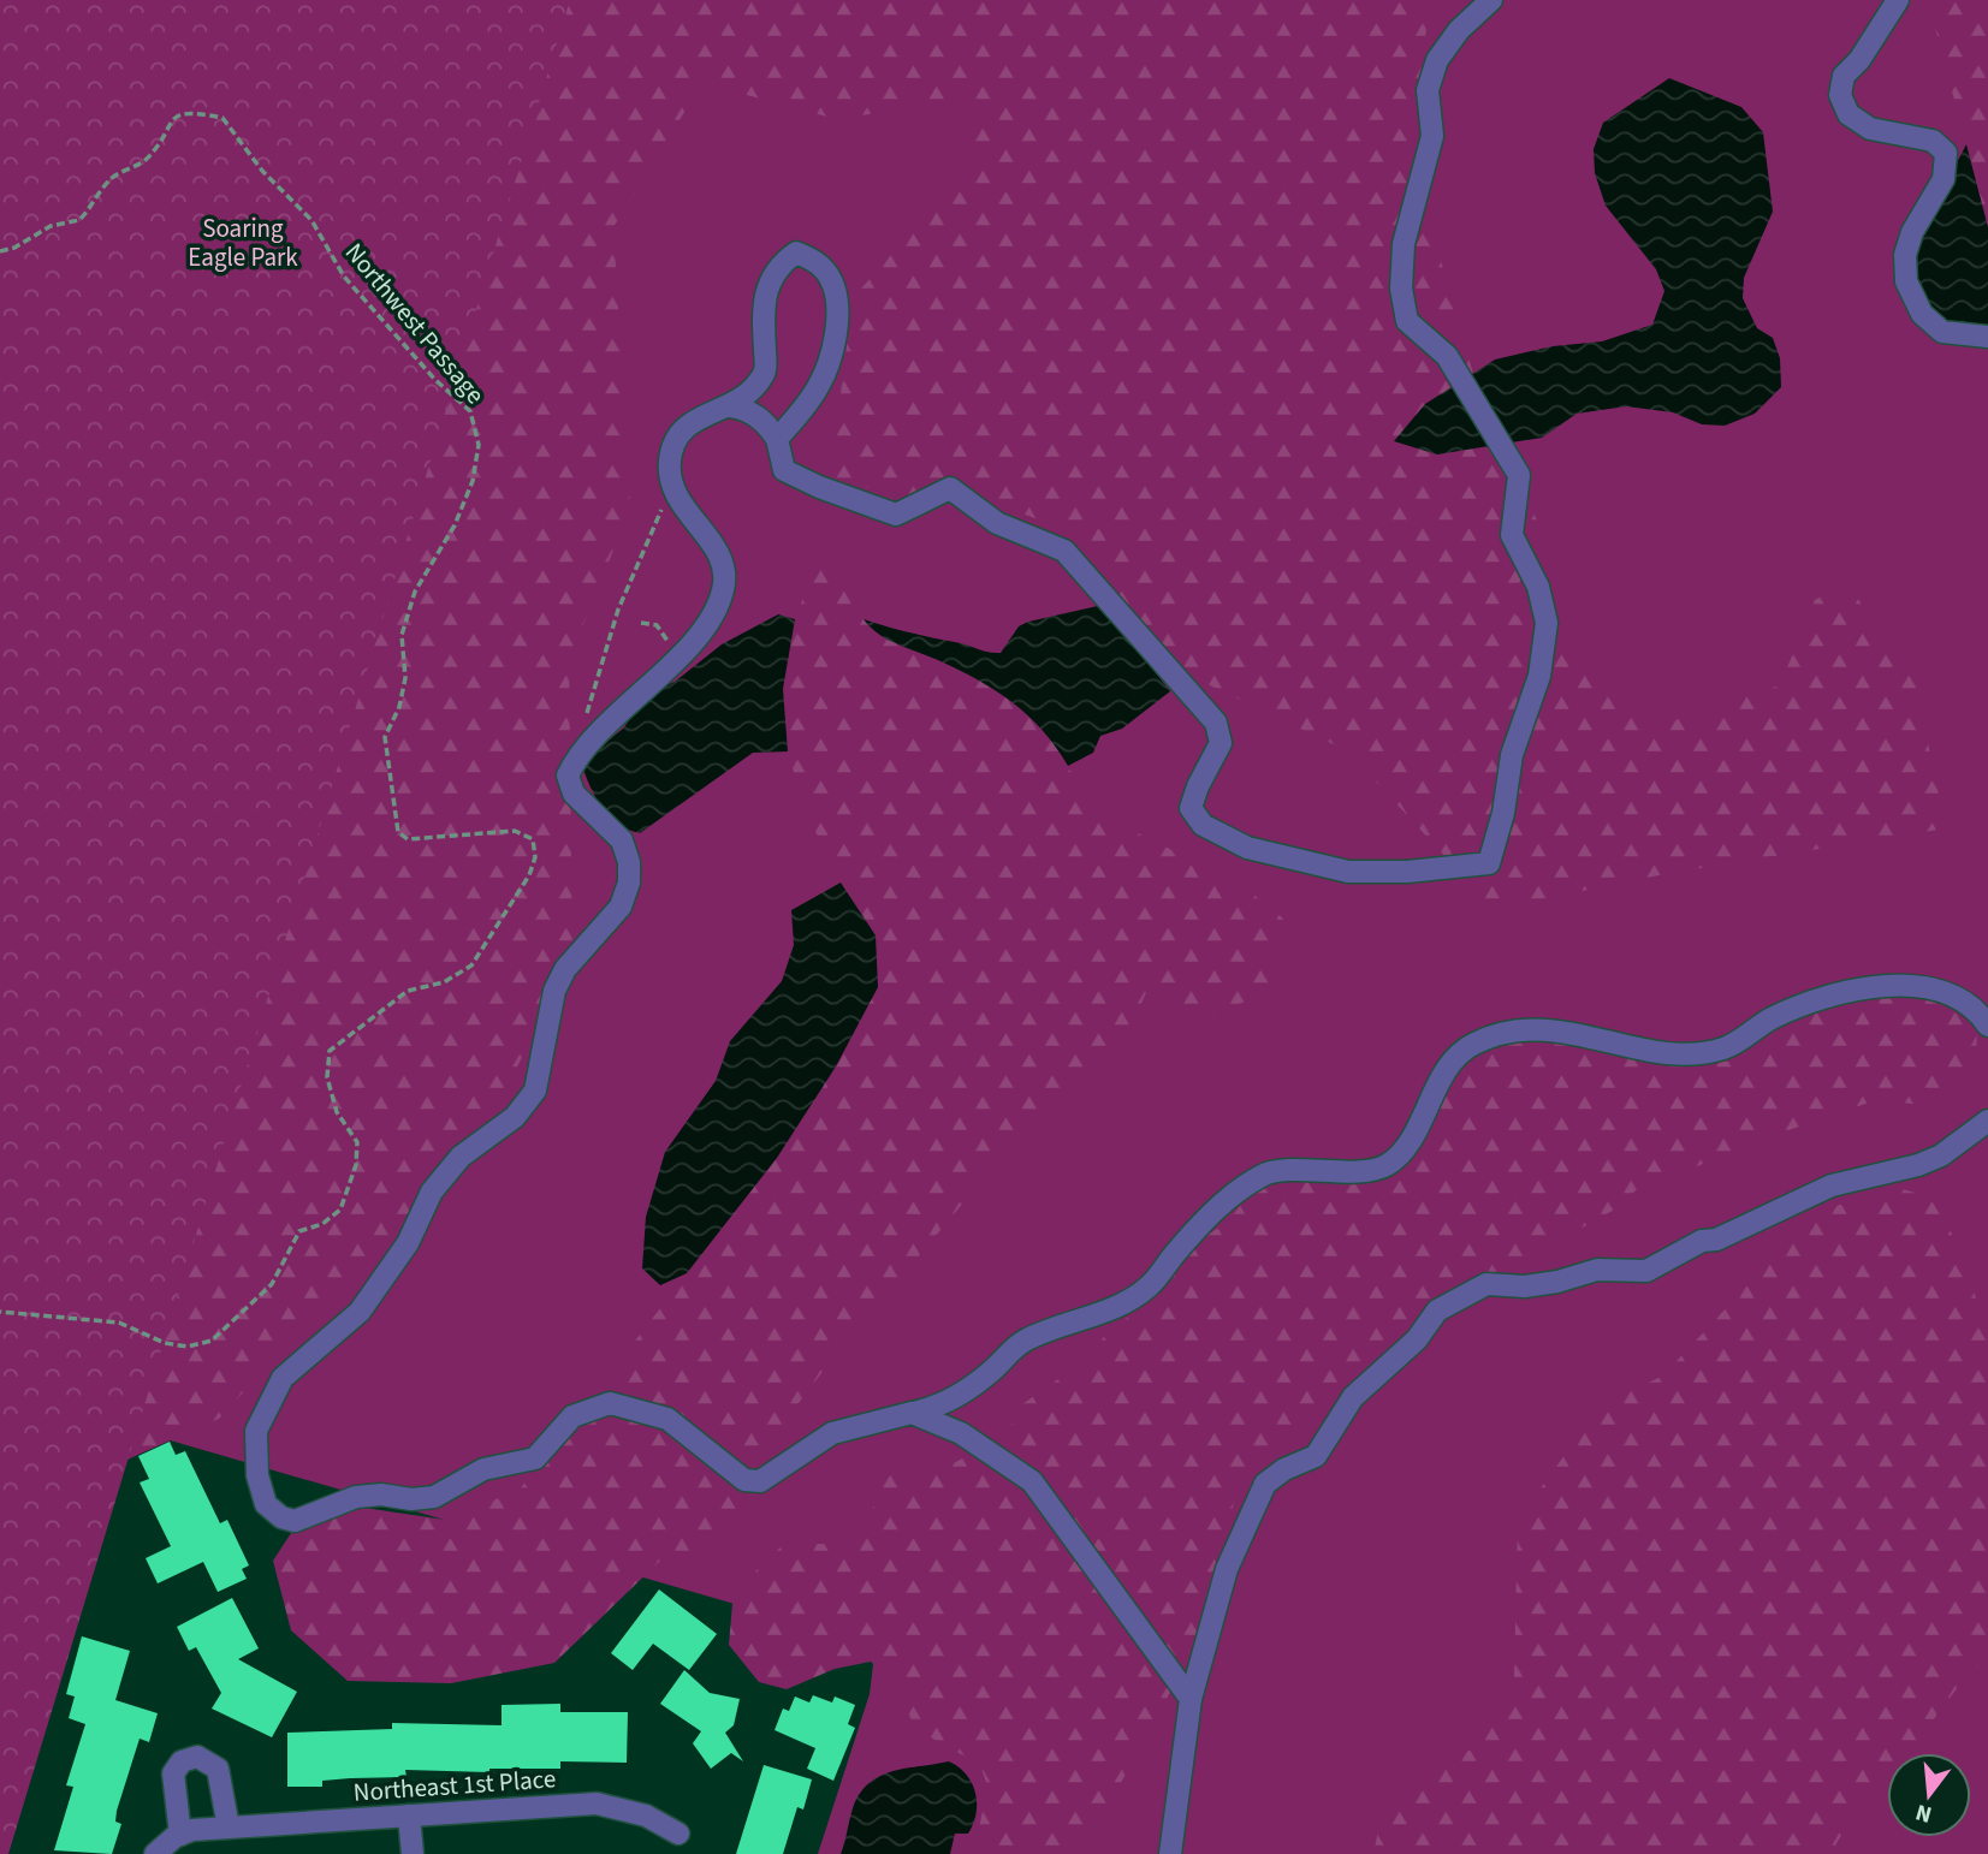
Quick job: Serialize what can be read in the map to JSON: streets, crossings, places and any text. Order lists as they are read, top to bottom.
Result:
{
  "streets": {
    "street": ["Northeast 1st Place"],
    "path": ["Northwest Passage"]
  },
  "parks": ["Soaring Eagle Park"],
  "north": "bottom"
}
